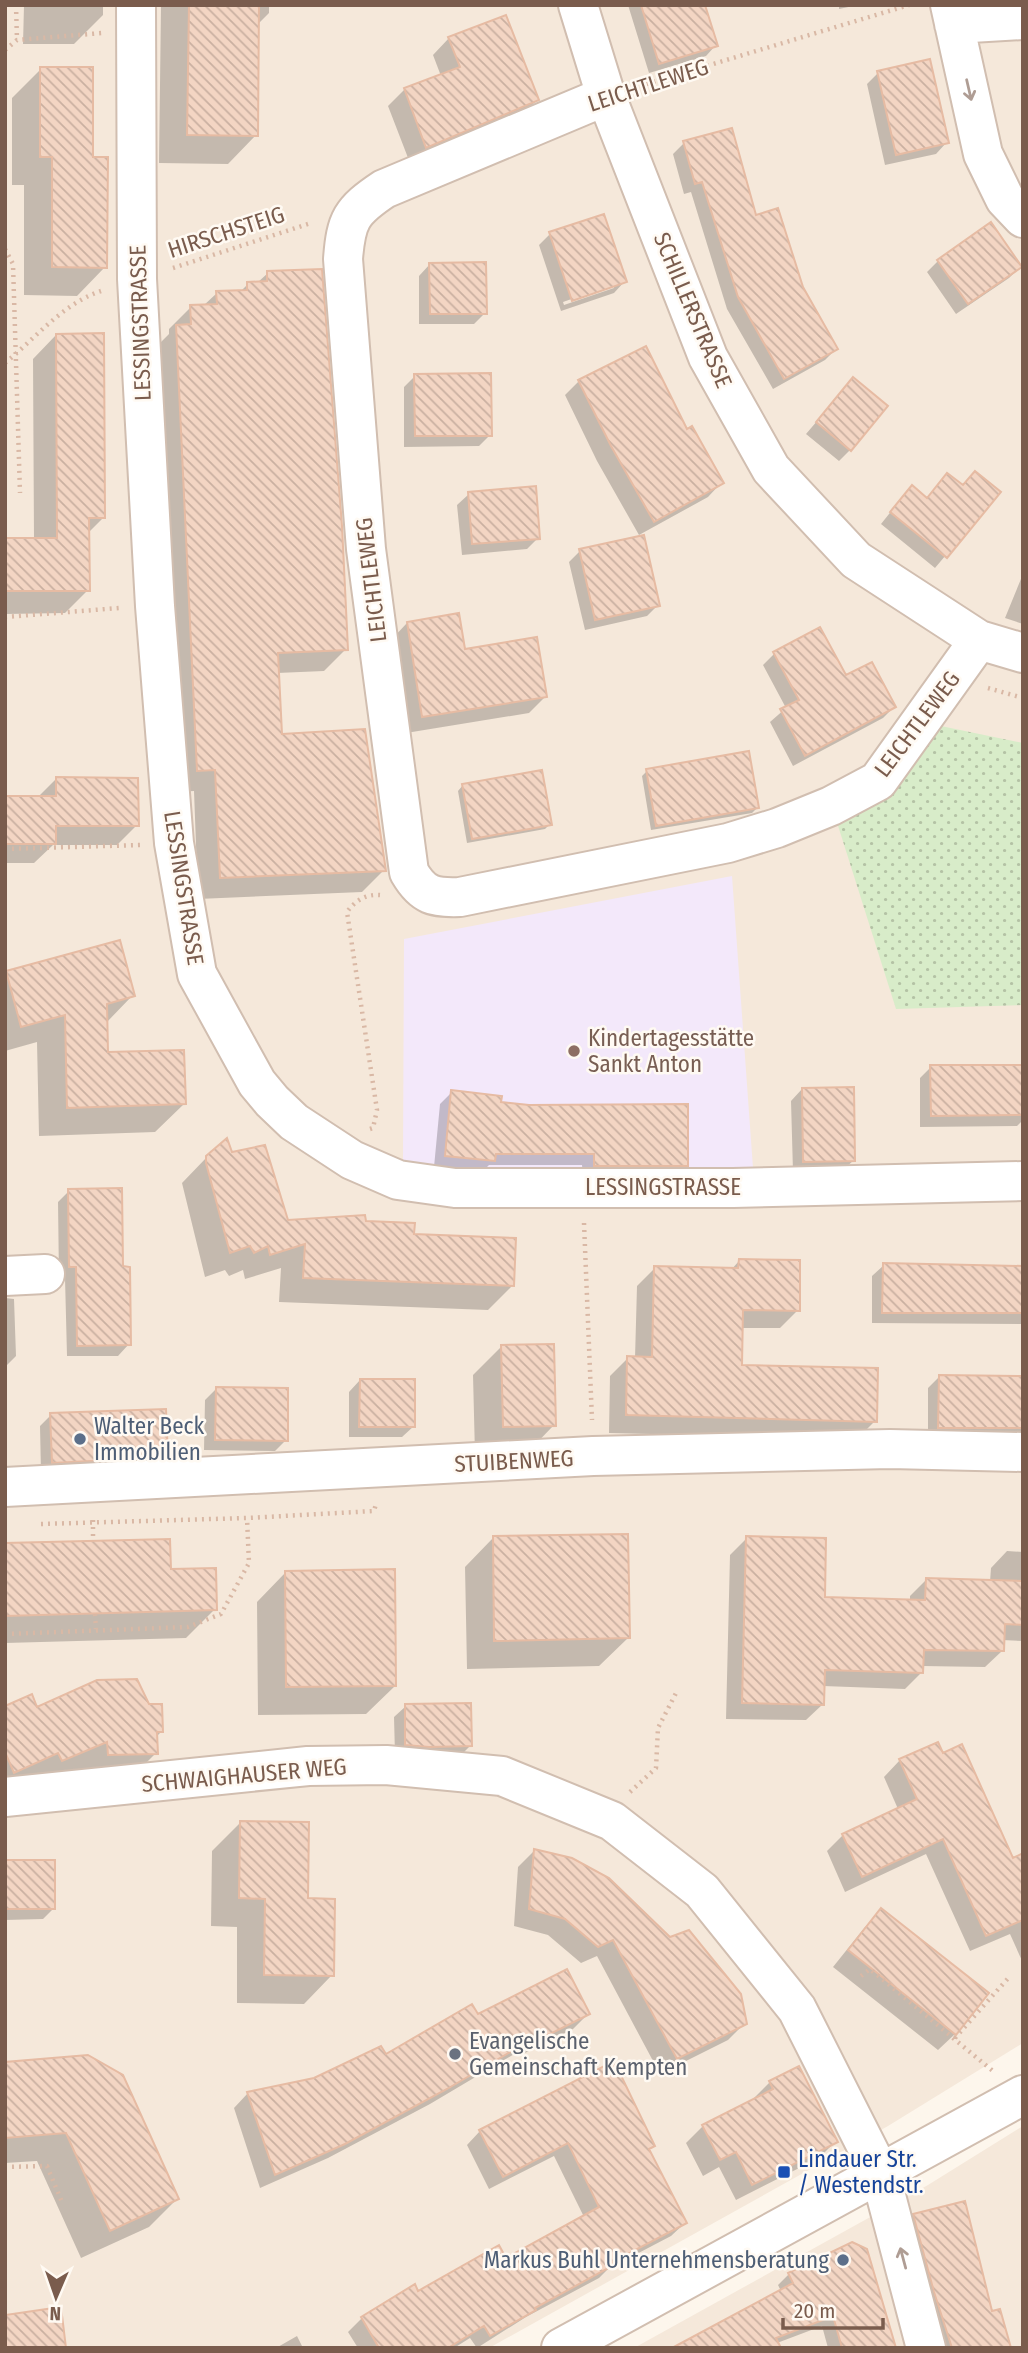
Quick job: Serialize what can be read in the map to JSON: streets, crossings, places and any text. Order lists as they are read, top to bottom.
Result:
{
  "streets": {
    "street": [
      "LEICHTLEWEG",
      "SCHILLERSTRASSE",
      "LESSINGSTRASSE",
      "STUIBENWEG",
      "SCHWAIGHAUSER WEG"
    ],
    "path": ["HIRSCHSTEIG"]
  },
  "crossings": [
    ["LEICHTLEWEG", "HIRSCHSTEIG"],
    ["LEICHTLEWEG", "SCHILLERSTRASSE"],
    ["HIRSCHSTEIG", "LESSINGSTRASSE"]
  ],
  "places": {
    "other": [
      "Kindertagesstätte Sankt Anton",
      "Walter Beck Immobilien",
      "Evangelische Gemeinschaft Kempten",
      "Markus Buhl Unternehmensberatung"
    ],
    "transit": ["Lindauer Str. / Westendstr."]
  },
  "scale_bar": "20 m",
  "north": "bottom"
}
